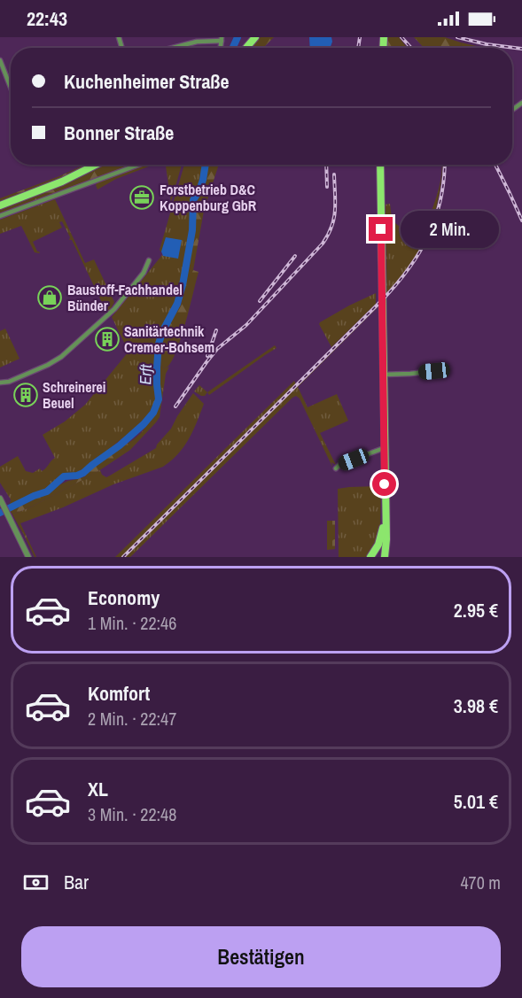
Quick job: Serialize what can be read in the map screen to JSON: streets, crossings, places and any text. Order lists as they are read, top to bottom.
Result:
{
  "water": ["Erft"],
  "places": {
    "office": ["Forstbetrieb D&C Koppenburg GbR"],
    "shop": ["Baustoff-Fachhandel Bünder"],
    "building": ["Sanitärtechnik Cremer-Bohsem", "Schreinerei Beuel"]
  },
  "page": {
    "status": "22:43",
    "banner": ["Kuchenheimer Straße", "Bonner Straße"],
    "bubble": "2 Min.",
    "list": [
      {
        "name": "Economy",
        "note": "1 Min. · 22:46",
        "value": "2.95 €"
      },
      {
        "name": "Komfort",
        "note": "2 Min. · 22:47",
        "value": "3.98 €"
      },
      {
        "name": "XL",
        "note": "3 Min. · 22:48",
        "value": "5.01 €"
      }
    ],
    "pay": ["Bar", "470 m"],
    "buttons": "Bestätigen"
  }
}
